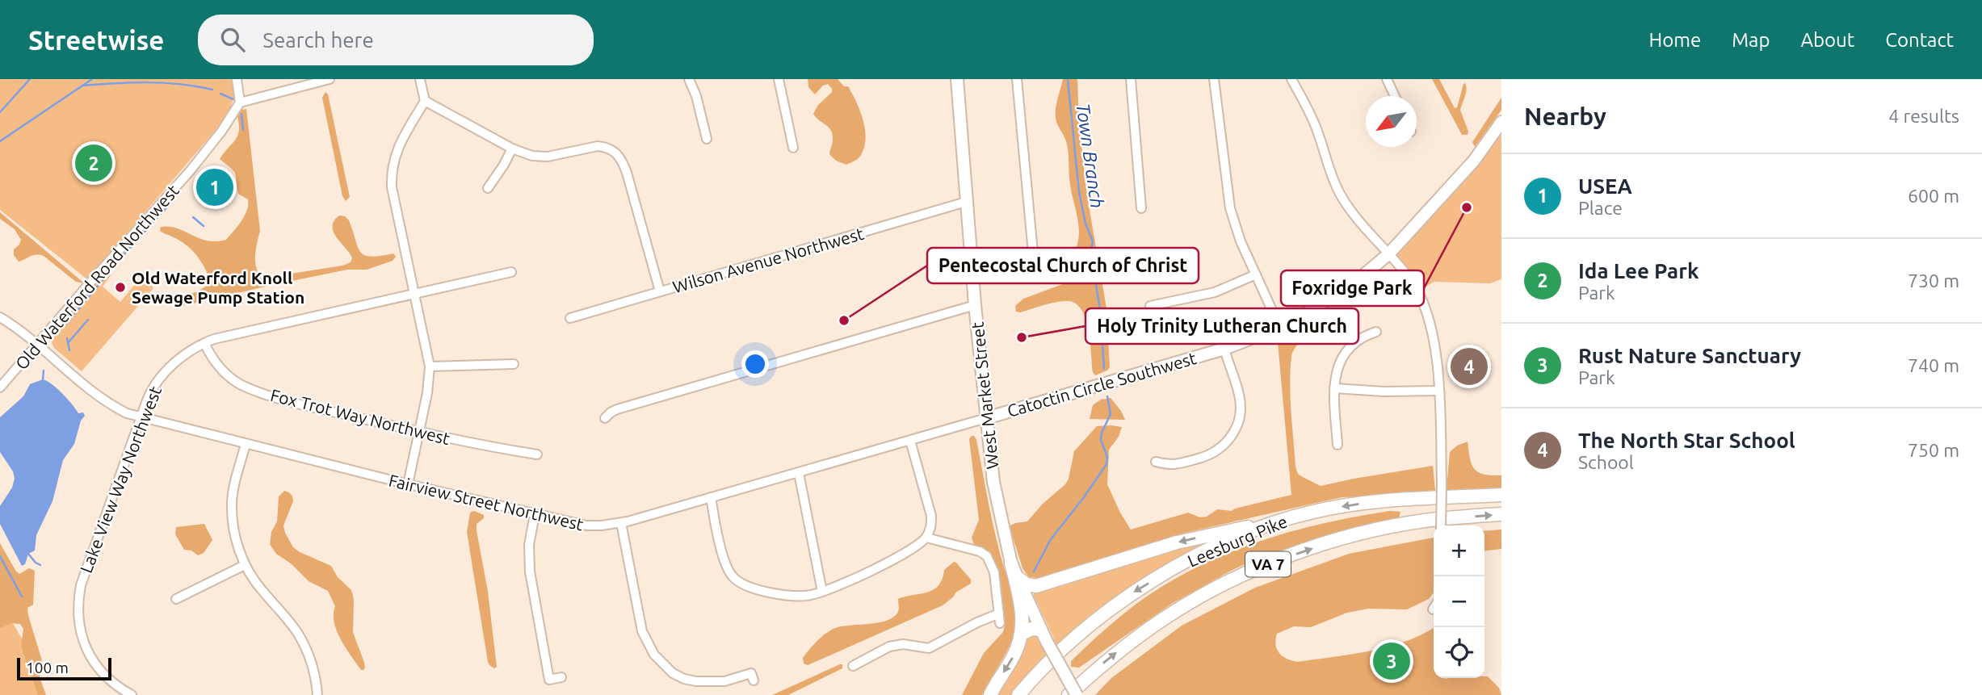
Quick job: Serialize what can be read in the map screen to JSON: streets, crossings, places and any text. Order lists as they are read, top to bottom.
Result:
{
  "streets": {
    "highway": ["Leesburg Pike", "VA 7"],
    "main road": ["Catoctin Circle Southwest", "West Market Street"],
    "street": [
      "Wilson Avenue Northwest",
      "Old Waterford Road Northwest",
      "Fox Trot Way Northwest",
      "Lake View Way Northwest",
      "Fairview Street Northwest"
    ]
  },
  "crossings": [
    ["Wilson Avenue Northwest", "West Market Street"],
    ["Old Waterford Road Northwest", "Fairview Street Northwest"],
    ["Catoctin Circle Southwest", "West Market Street"],
    ["Catoctin Circle Southwest", "Fairview Street Northwest"],
    ["West Market Street", "Fairview Street Northwest"],
    ["Fox Trot Way Northwest", "Lake View Way Northwest"],
    ["Lake View Way Northwest", "Fairview Street Northwest"]
  ],
  "water": ["Town Branch"],
  "places": [
    "Foxridge Park",
    "Old Waterford Knoll Sewage Pump Station",
    "Pentecostal Church of Christ",
    "Holy Trinity Lutheran Church"
  ],
  "scale_bar": "100 m",
  "north": "bottom left",
  "page": {
    "header": "Streetwise",
    "search": "Search here",
    "nav": [
      "Home",
      "Map",
      "About",
      "Contact"
    ],
    "heading": ["Nearby", "4 results"],
    "pins": [
      "2",
      "1",
      "4",
      "3"
    ],
    "list": [
      {
        "mark": "1",
        "name": "USEA",
        "note": "Place",
        "value": "600 m"
      },
      {
        "mark": "2",
        "name": "Ida Lee Park",
        "note": "Park",
        "value": "730 m"
      },
      {
        "mark": "3",
        "name": "Rust Nature Sanctuary",
        "note": "Park",
        "value": "740 m"
      },
      {
        "mark": "4",
        "name": "The North Star School",
        "note": "School",
        "value": "750 m"
      }
    ],
    "map_buttons": ["+", "−"],
    "scale": "100 m"
  }
}
